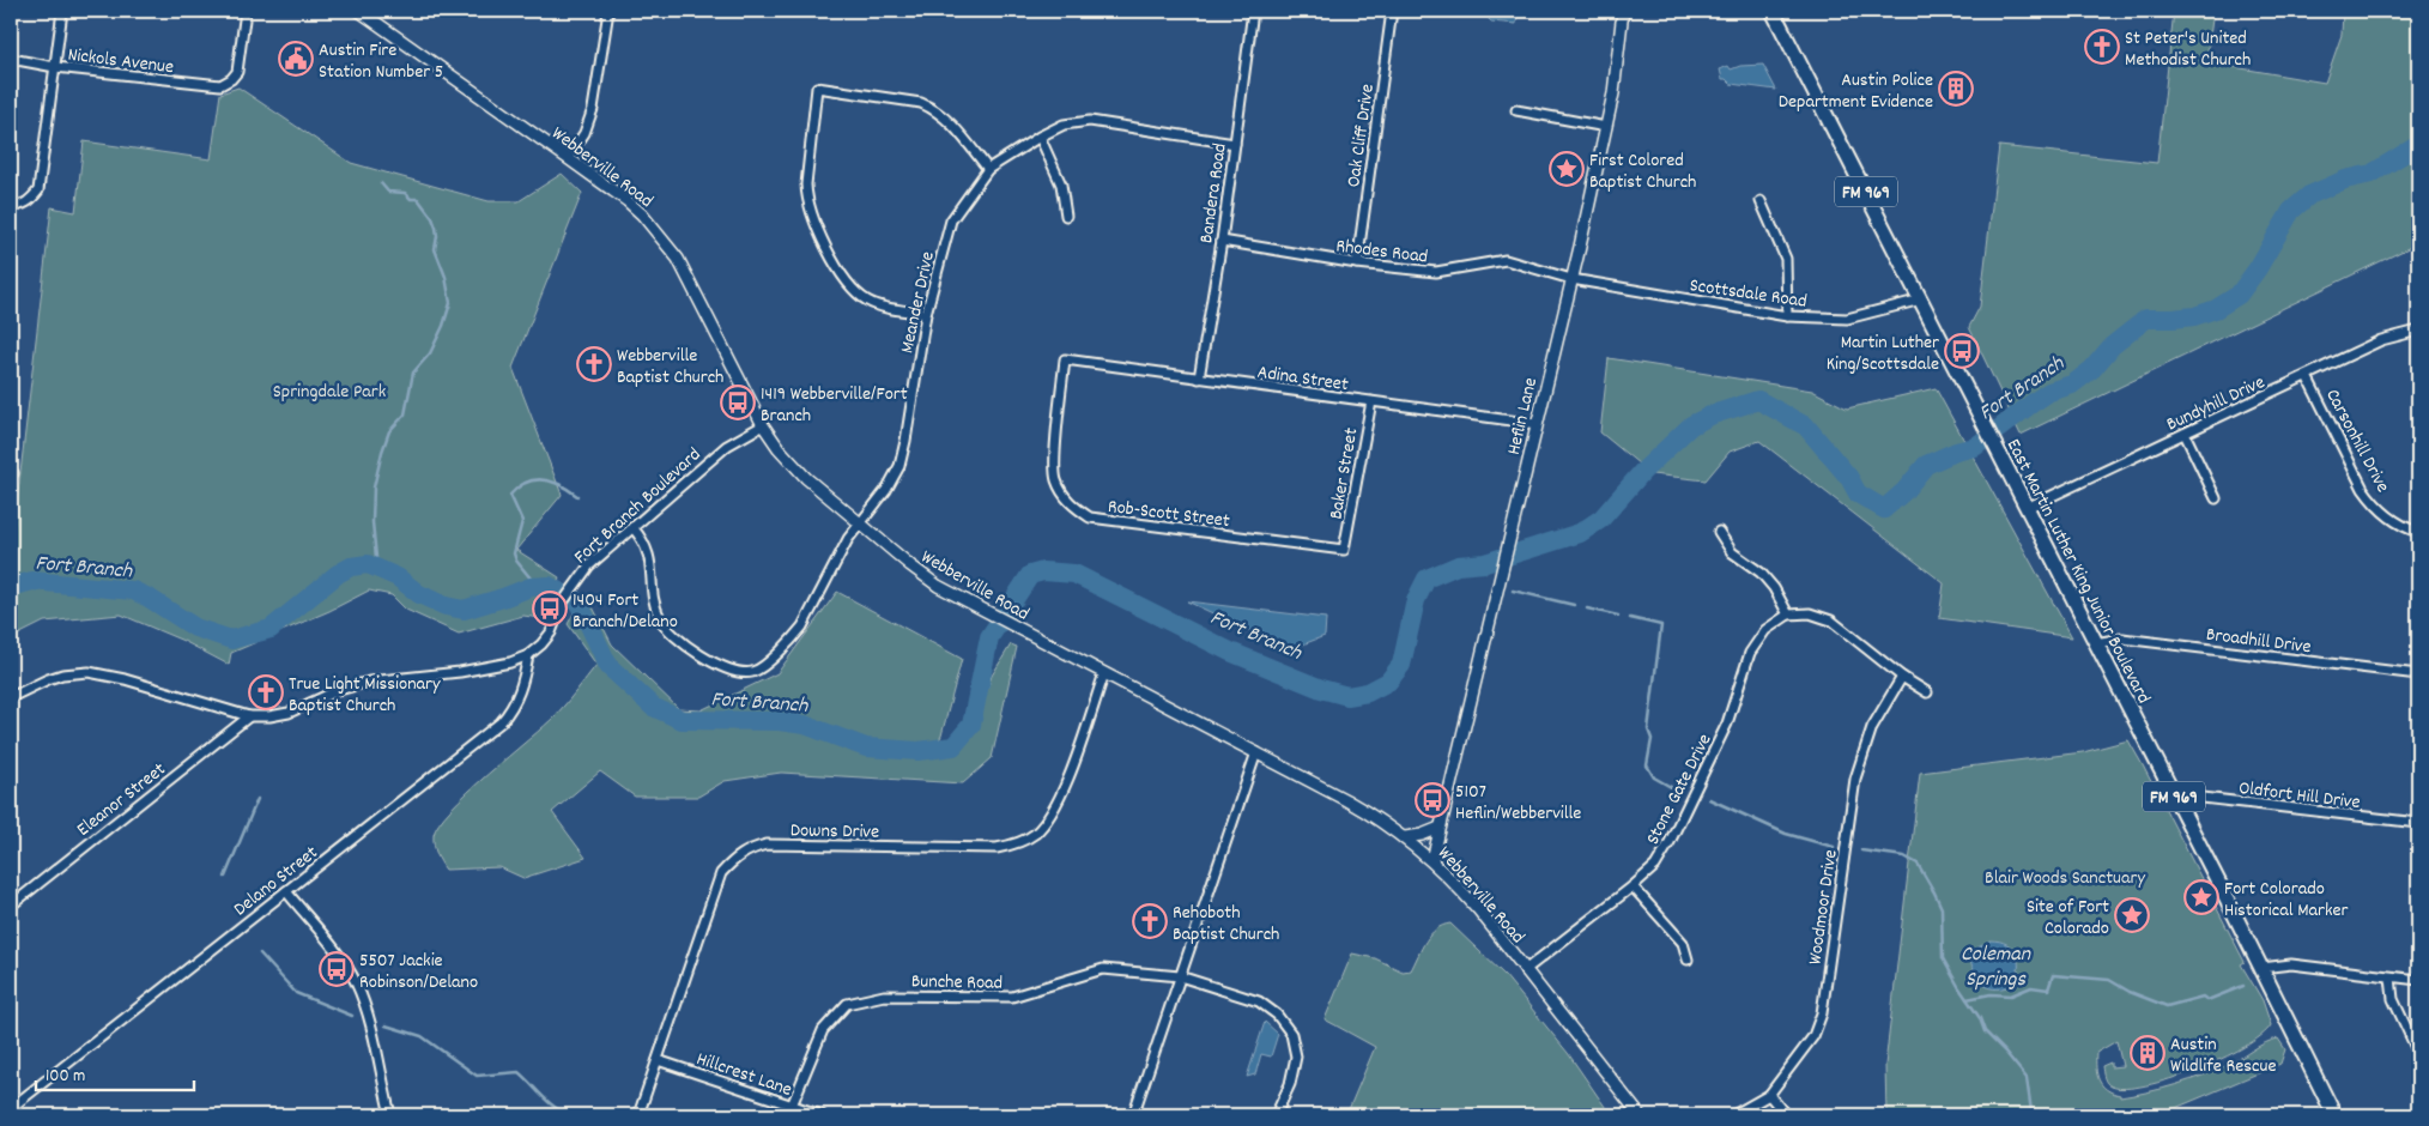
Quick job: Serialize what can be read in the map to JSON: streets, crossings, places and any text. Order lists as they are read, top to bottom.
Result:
{
  "streets": {
    "main road": ["FM 969", "East Martin Luther King Junior Boulevard"],
    "street": [
      "Nickols Avenue",
      "Oak Cliff Drive",
      "Webberville Road",
      "Bandera Road",
      "Rhodes Road",
      "Scottsdale Road",
      "Meander Drive",
      "Adina Street",
      "Bundyhill Drive",
      "Heflin Lane",
      "Carsonhill Drive",
      "Baker Street",
      "Fort Branch Boulevard",
      "Rob-Scott Street",
      "Broadhill Drive",
      "Stone Gate Drive",
      "Oldfort Hill Drive",
      "Eleanor Street",
      "Downs Drive",
      "Delano Street",
      "Woodmoor Drive",
      "Bunche Road",
      "Hillcrest Lane"
    ]
  },
  "crossings": [
    ["Oak Cliff Drive", "Rhodes Road"],
    ["Webberville Road", "Meander Drive"],
    ["Webberville Road", "Heflin Lane"],
    ["Webberville Road", "Fort Branch Boulevard"],
    ["Webberville Road", "Stone Gate Drive"],
    ["Webberville Road", "Downs Drive"],
    ["Bandera Road", "Rhodes Road"],
    ["Bandera Road", "Meander Drive"],
    ["Bandera Road", "Adina Street"],
    ["Rhodes Road", "Scottsdale Road"],
    ["Rhodes Road", "Heflin Lane"],
    ["Scottsdale Road", "Heflin Lane"],
    ["Scottsdale Road", "East Martin Luther King Junior Boulevard"],
    ["Meander Drive", "Fort Branch Boulevard"],
    ["Adina Street", "Heflin Lane"],
    ["Adina Street", "Baker Street"],
    ["Adina Street", "Rob-Scott Street"],
    ["Bundyhill Drive", "Carsonhill Drive"],
    ["Bundyhill Drive", "East Martin Luther King Junior Boulevard"],
    ["Baker Street", "Rob-Scott Street"],
    ["Fort Branch Boulevard", "Eleanor Street"],
    ["Fort Branch Boulevard", "Delano Street"],
    ["East Martin Luther King Junior Boulevard", "Broadhill Drive"],
    ["East Martin Luther King Junior Boulevard", "Oldfort Hill Drive"],
    ["Downs Drive", "Hillcrest Lane"],
    ["Bunche Road", "Hillcrest Lane"]
  ],
  "water": ["Fort Branch", "Coleman Springs"],
  "parks": ["Springdale Park", "Blair Woods Sanctuary"],
  "places": {
    "church": [
      "St Peter's United Methodist Church",
      "Webberville Baptist Church",
      "True Light Missionary Baptist Church",
      "Rehoboth Baptist Church"
    ],
    "public building": ["Austin Fire Station Number 5"],
    "building": ["Austin Police Department Evidence", "Austin Wildlife Rescue"],
    "place": ["First Colored Baptist Church", "Fort Colorado Historical Marker", "Site of Fort Colorado"],
    "bus stop": [
      "Martin Luther King/Scottsdale",
      "1419 Webberville/Fort Branch",
      "1404 Fort Branch/Delano",
      "5107 Heflin/Webberville",
      "5507 Jackie Robinson/Delano"
    ]
  },
  "scale_bar": "100 m"
}
